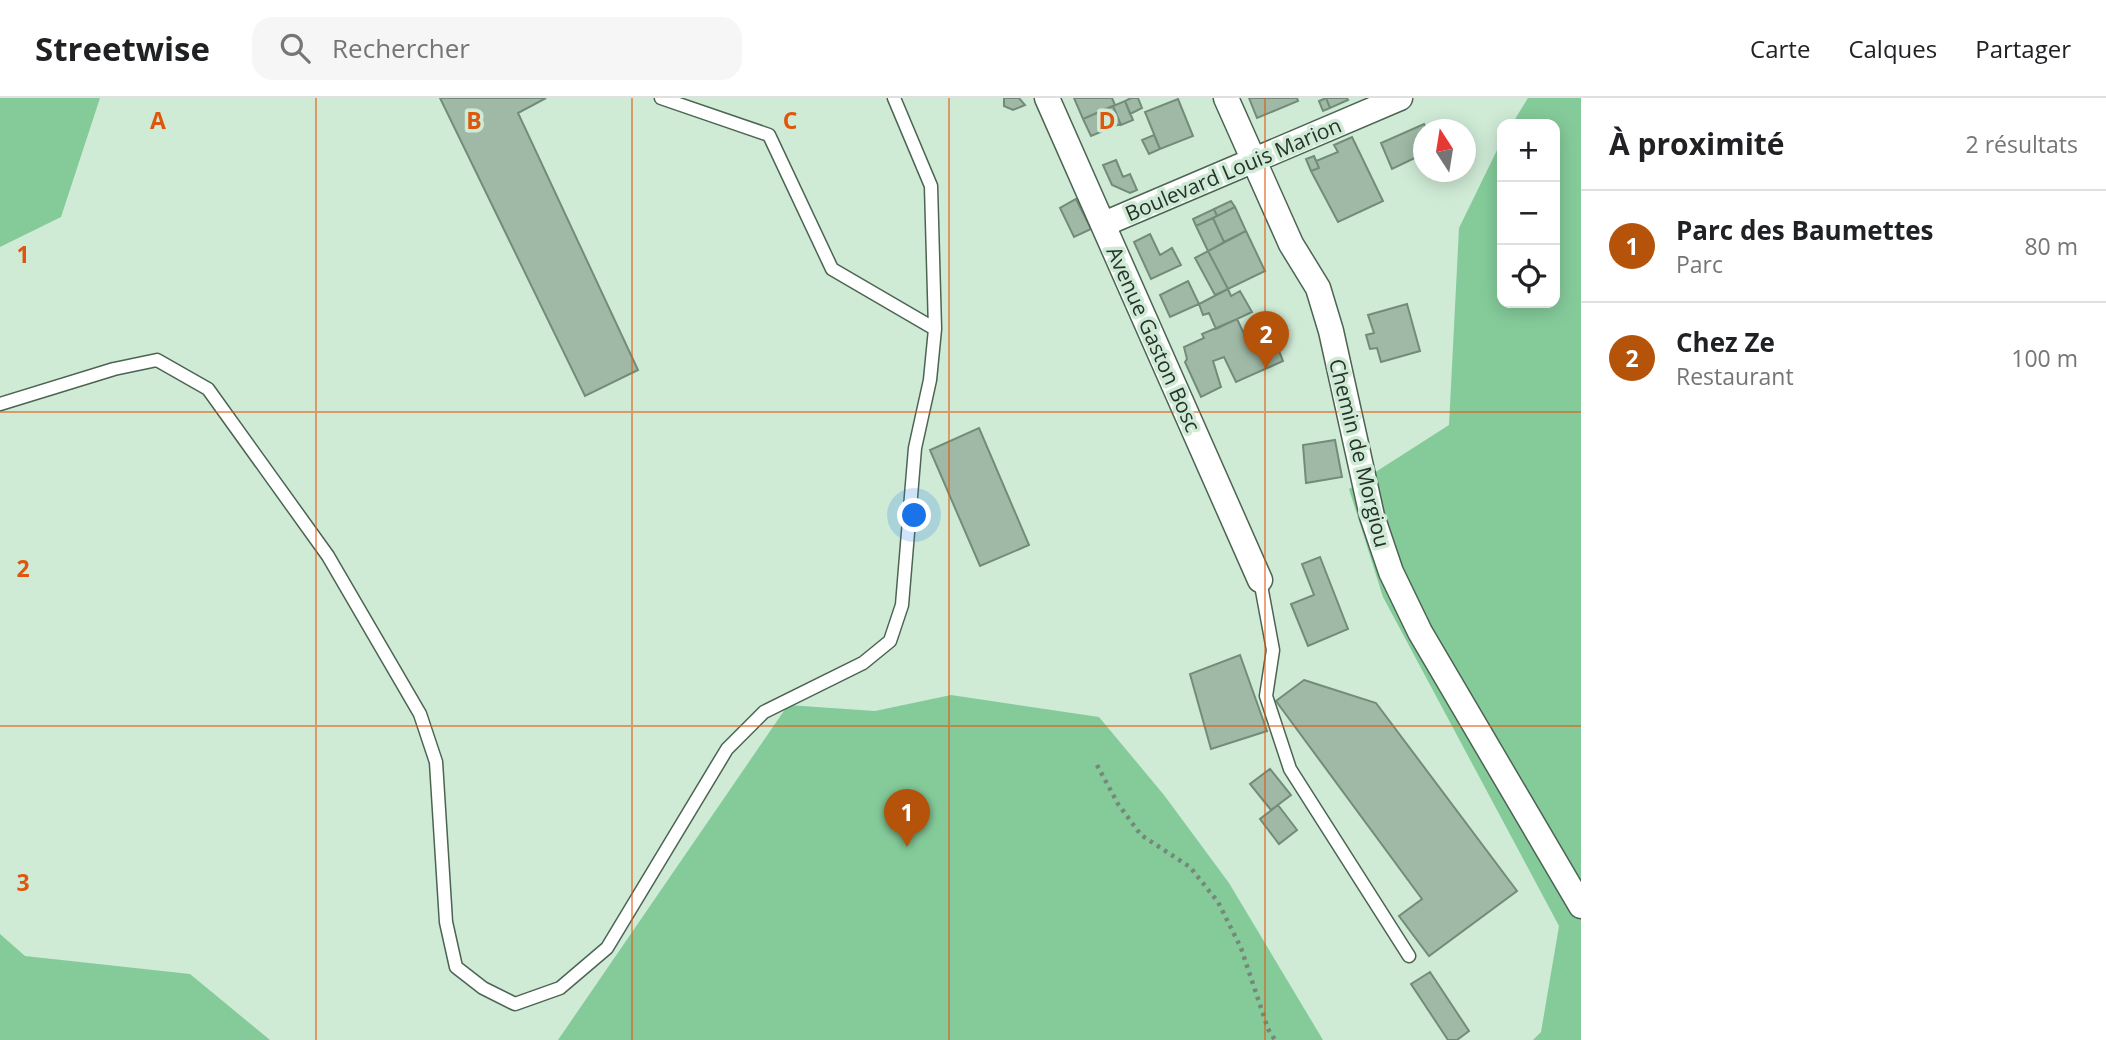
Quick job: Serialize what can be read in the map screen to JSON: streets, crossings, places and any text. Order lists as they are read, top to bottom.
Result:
{
  "streets": {
    "street": ["Boulevard Louis Marion", "Avenue Gaston Bosc", "Chemin de Morgiou"]
  },
  "crossings": [
    ["Boulevard Louis Marion", "Avenue Gaston Bosc"],
    ["Boulevard Louis Marion", "Chemin de Morgiou"]
  ],
  "north": "top",
  "page": {
    "header": "Streetwise",
    "search": "Rechercher",
    "nav": ["Carte", "Calques", "Partager"],
    "heading": ["À proximité", "2 résultats"],
    "map_buttons": ["+", "−"],
    "list": [
      {
        "mark": "1",
        "name": "Parc des Baumettes",
        "note": "Parc",
        "value": "80 m"
      },
      {
        "mark": "2",
        "name": "Chez Ze",
        "note": "Restaurant",
        "value": "100 m"
      }
    ],
    "pins": ["2", "1"]
  },
  "grid": {
    "columns": [
      "A",
      "B",
      "C",
      "D"
    ],
    "rows": ["1", "2", "3"]
  }
}
